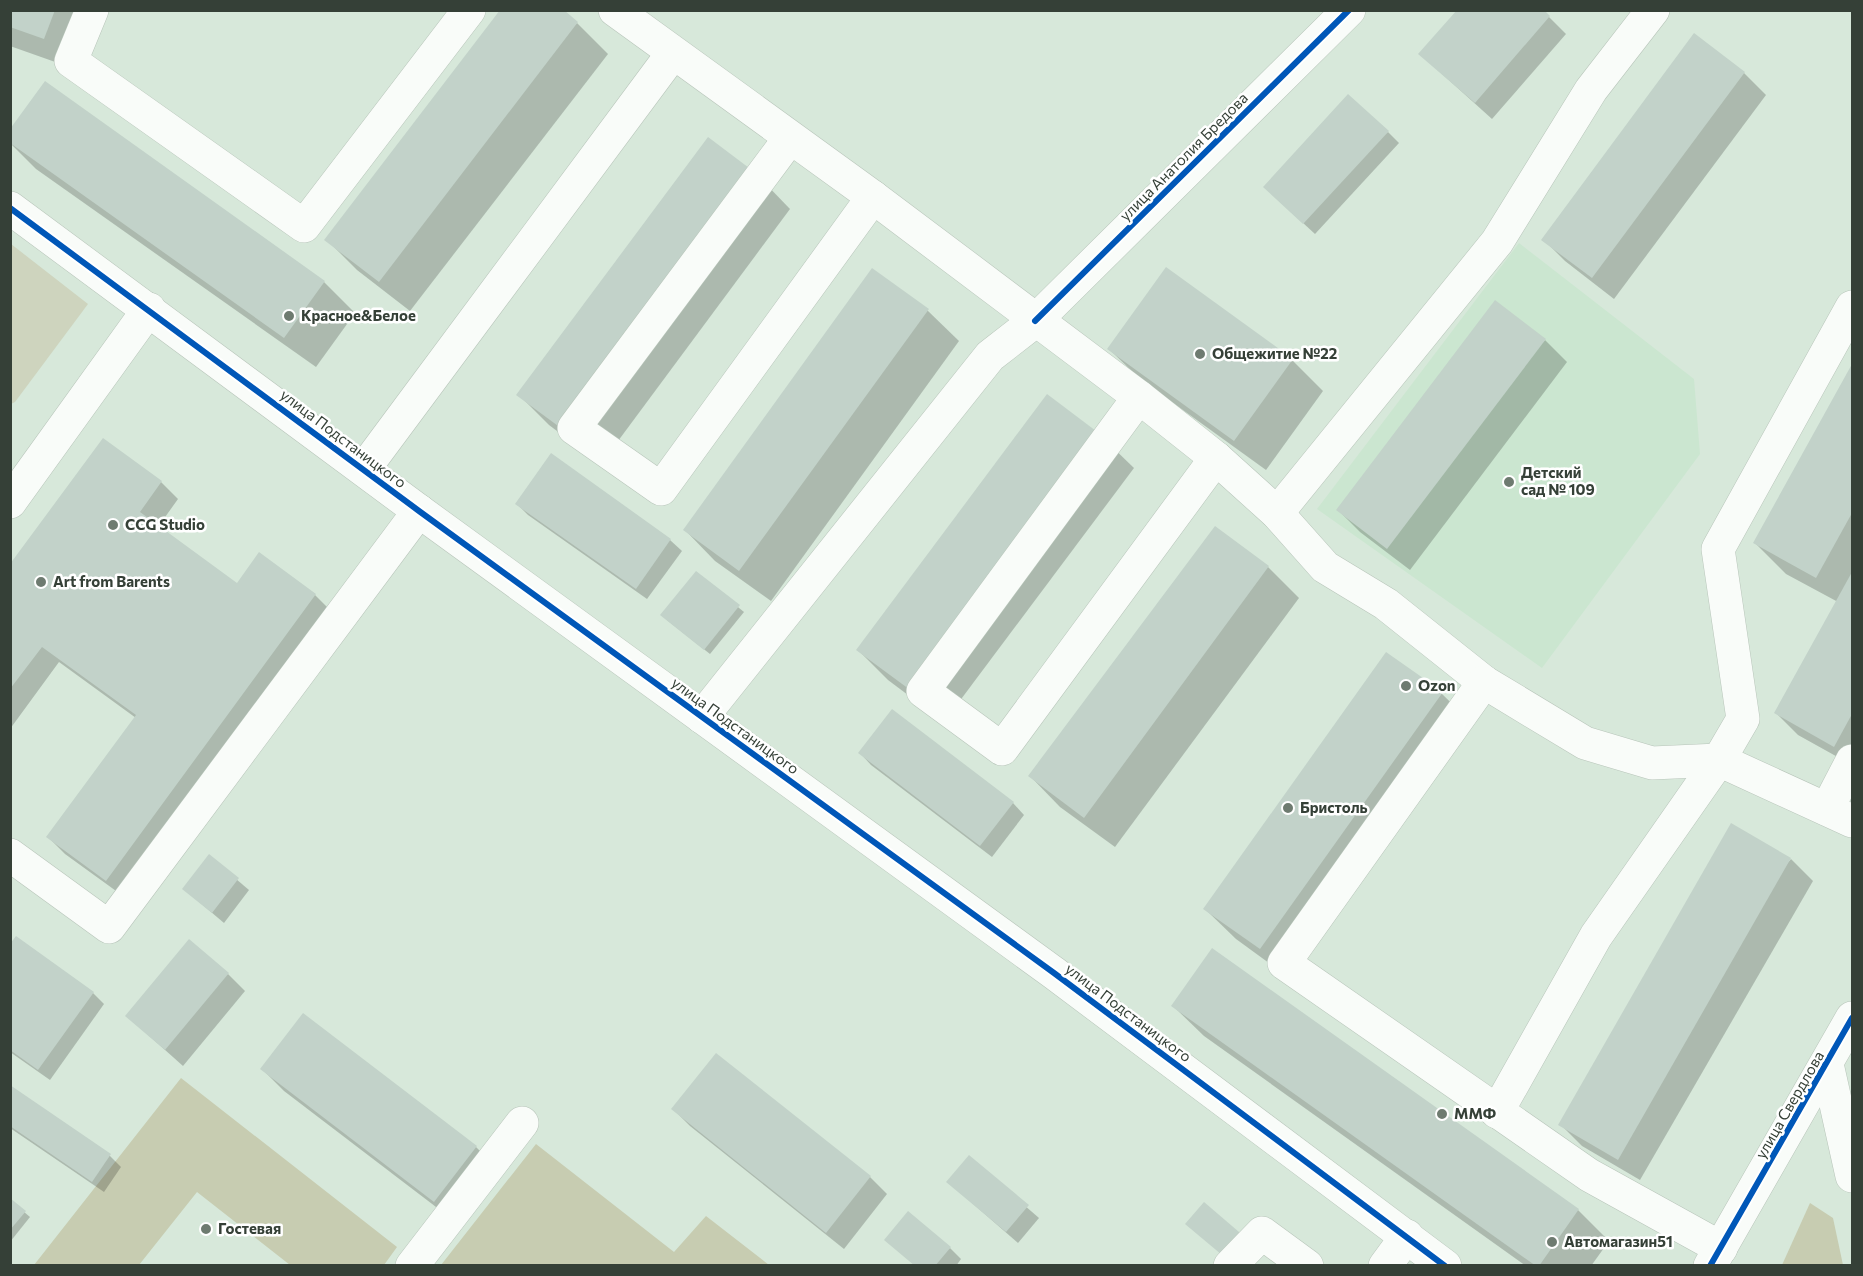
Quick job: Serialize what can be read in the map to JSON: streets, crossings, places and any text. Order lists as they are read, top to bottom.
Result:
{
  "streets": {
    "street": ["улица Анатолия Бредова", "улица Подстаницкого", "улица Свердлова"]
  },
  "crossings": [
    ["улица Анатолия Бредова", "улица Подстаницкого"]
  ],
  "places": [
    "Красное&Белое",
    "Общежитие №22",
    "Детский сад № 109",
    "CCG Studio",
    "Art from Barents",
    "Ozon",
    "Бристоль",
    "ММФ",
    "Гостевая",
    "Автомагазин51"
  ]
}
